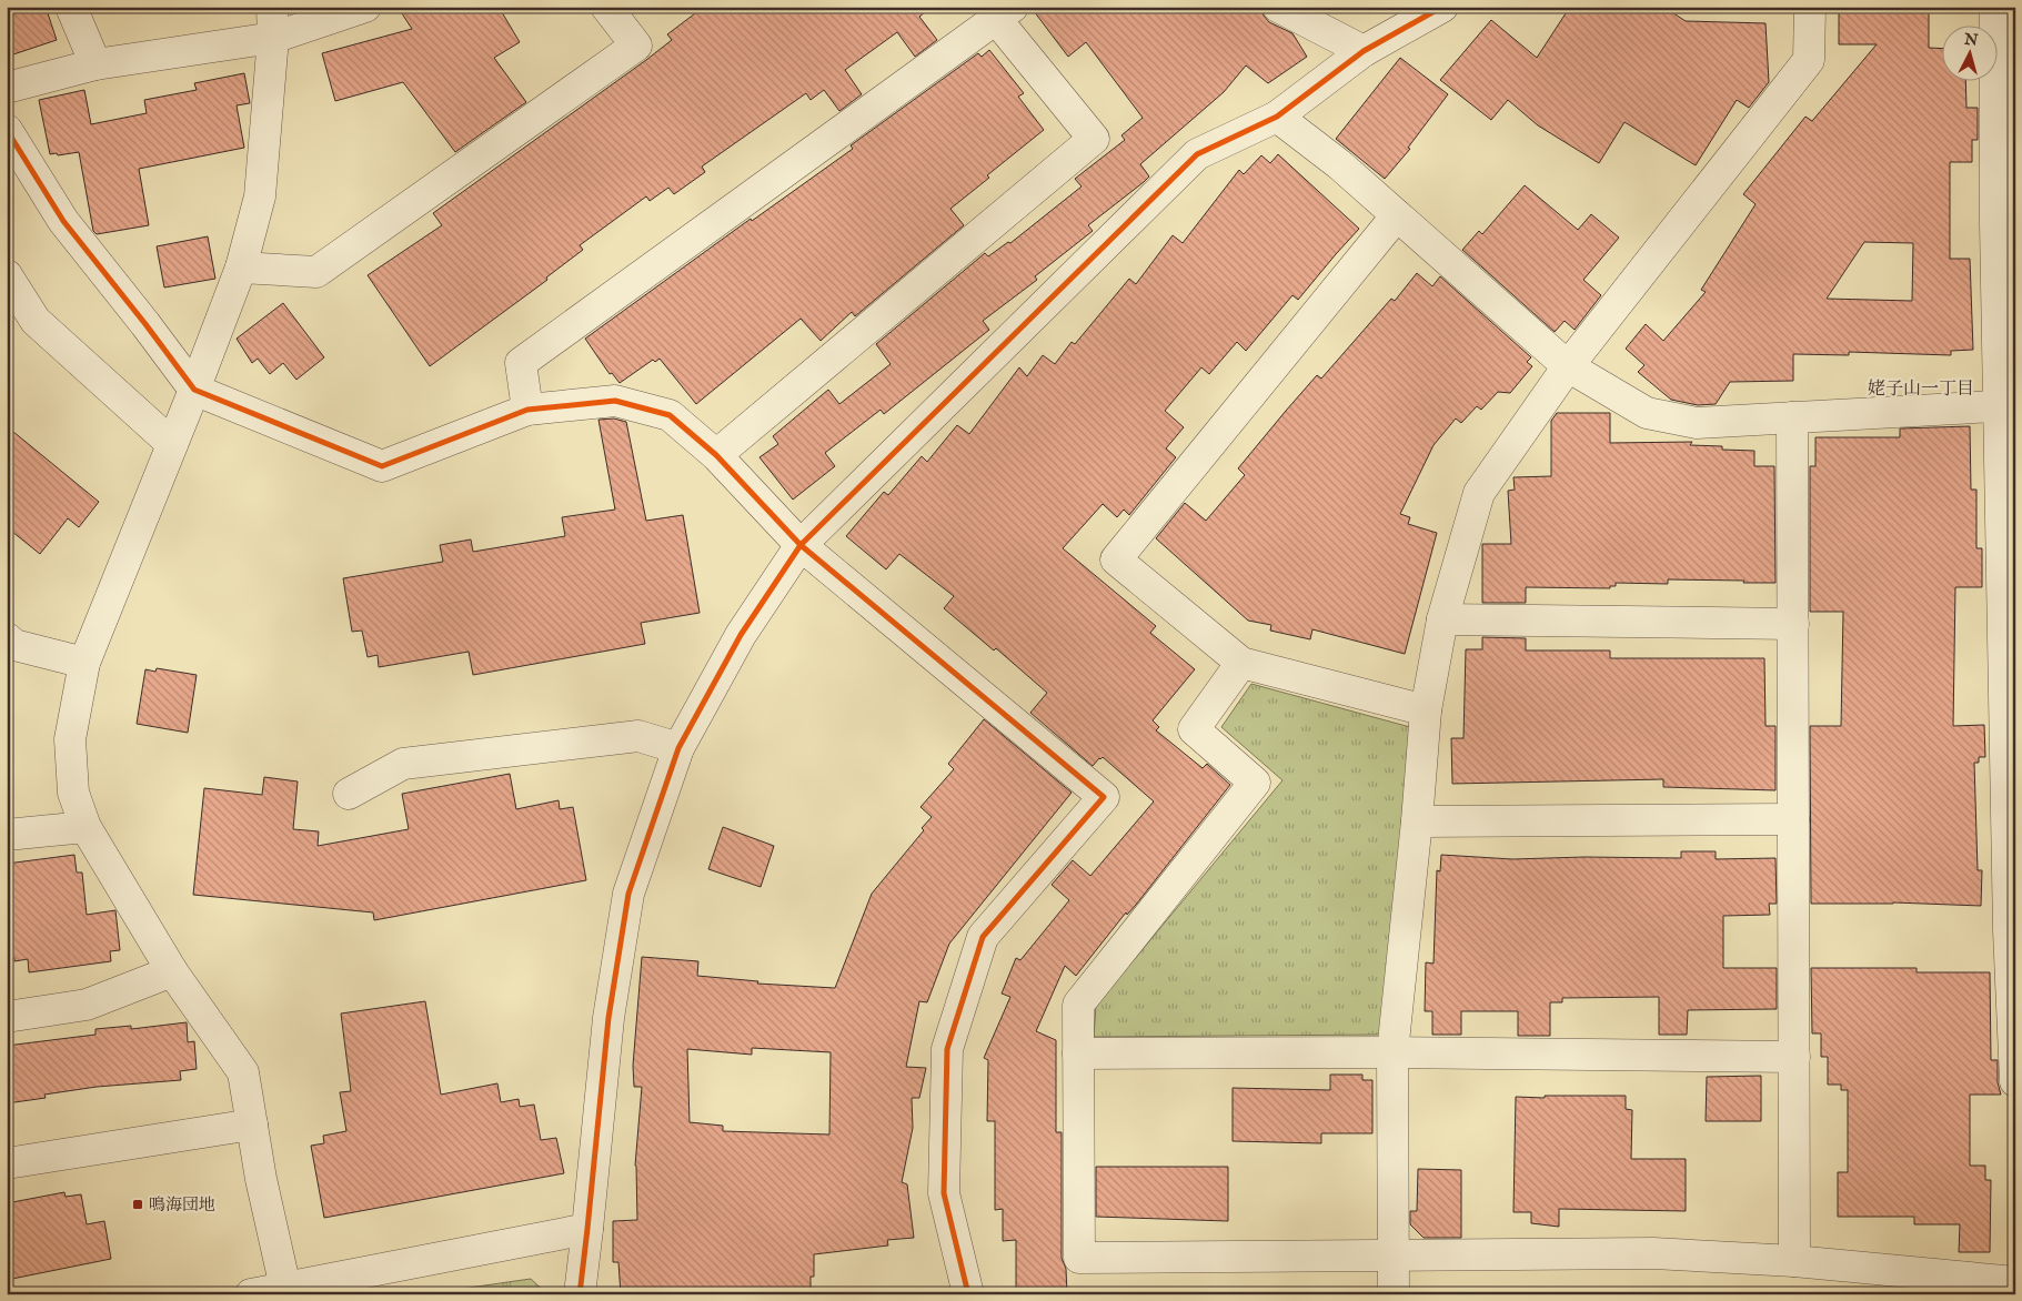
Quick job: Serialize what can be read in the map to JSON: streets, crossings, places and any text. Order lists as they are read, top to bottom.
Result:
{
  "districts": ["姥子山一丁目"],
  "places": {
    "transit": ["鳴海団地"]
  },
  "north": "top"
}
